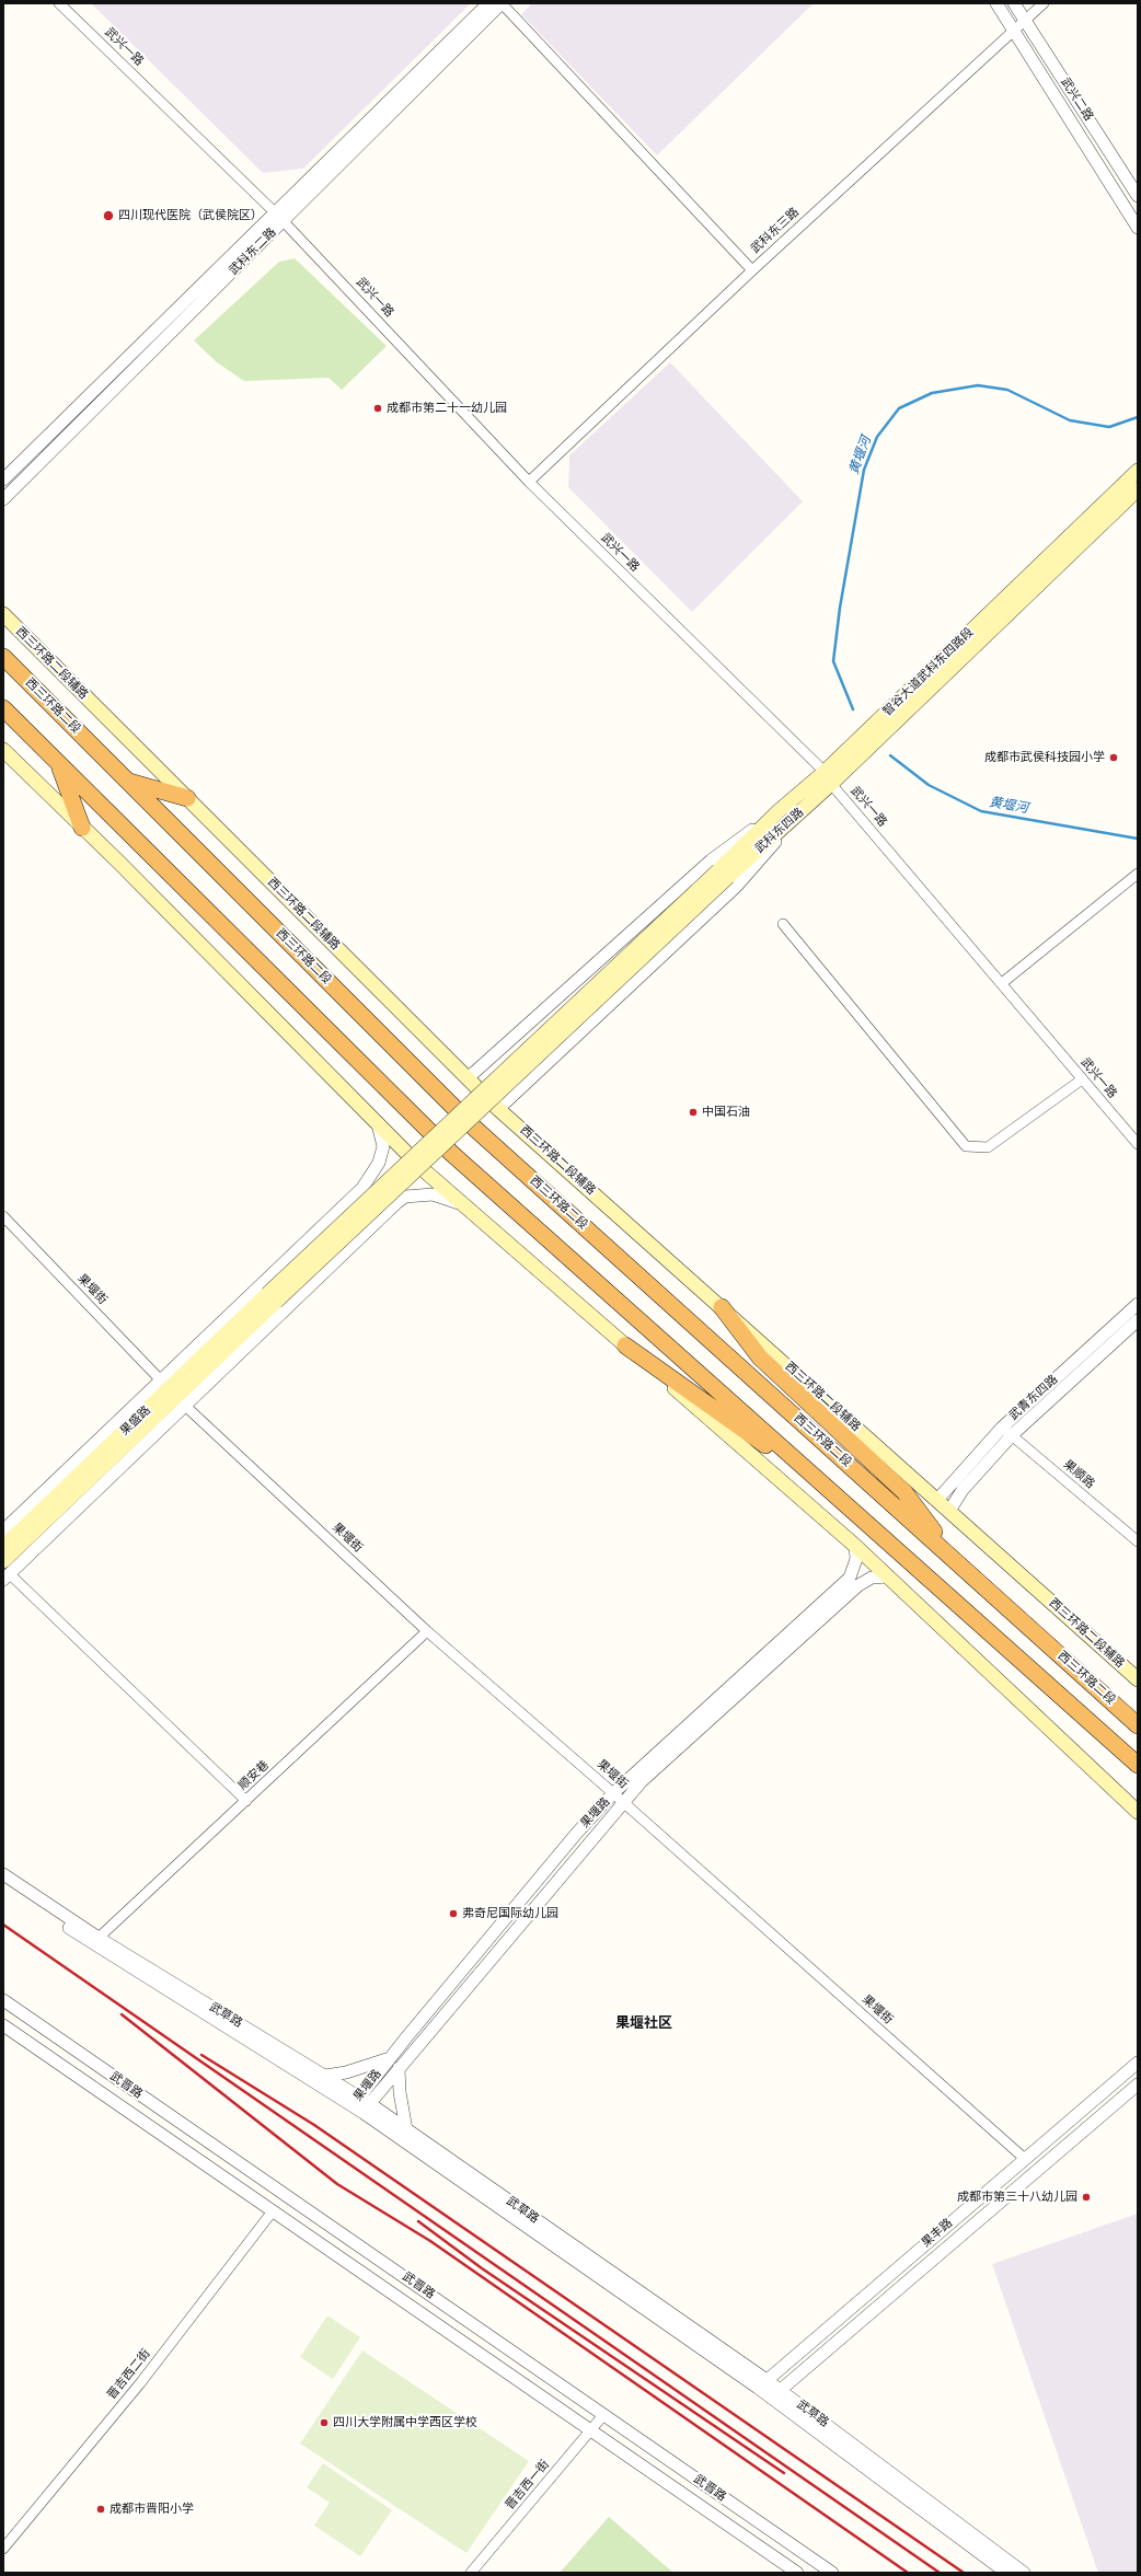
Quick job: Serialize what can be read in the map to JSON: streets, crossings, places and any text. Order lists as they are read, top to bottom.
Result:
{
  "streets": {
    "highway": ["西三环路二段"],
    "main road": [
      "西三环路二段辅路",
      "智谷大道武科东四路段",
      "武科东四路",
      "果盛路"
    ],
    "street": [
      "武兴一路",
      "武兴二路",
      "武科东三路",
      "武科东二路",
      "果堰街",
      "武青东四路",
      "果顺路",
      "顺安巷",
      "果堰路",
      "武草路",
      "武晋路",
      "果丰路",
      "晋吉西二街",
      "晋吉西一街"
    ]
  },
  "crossings": [
    ["武兴一路", "武科东三路"],
    ["武兴一路", "武科东二路"],
    ["武兴一路", "智谷大道武科东四路段"],
    ["武兴一路", "武科东四路"],
    ["武兴二路", "武科东三路"],
    ["西三环路二段辅路", "武青东四路"],
    ["智谷大道武科东四路段", "武科东四路"],
    ["智谷大道武科东四路段", "果盛路"],
    ["武科东四路", "果盛路"],
    ["果堰街", "顺安巷"],
    ["果堰街", "果堰路"],
    ["果堰街", "果丰路"],
    ["武青东四路", "果顺路"],
    ["顺安巷", "武草路"],
    ["果堰路", "武草路"],
    ["武草路", "果丰路"],
    ["武晋路", "晋吉西二街"],
    ["武晋路", "晋吉西一街"]
  ],
  "districts": ["果堰社区"],
  "water": ["黄堰河"],
  "places": [
    "四川现代医院（武侯院区）",
    "成都市第二十一幼儿园",
    "成都市武侯科技园小学",
    "中国石油",
    "弗奇尼国际幼儿园",
    "成都市第三十八幼儿园",
    "四川大学附属中学西区学校",
    "成都市晋阳小学"
  ]
}
